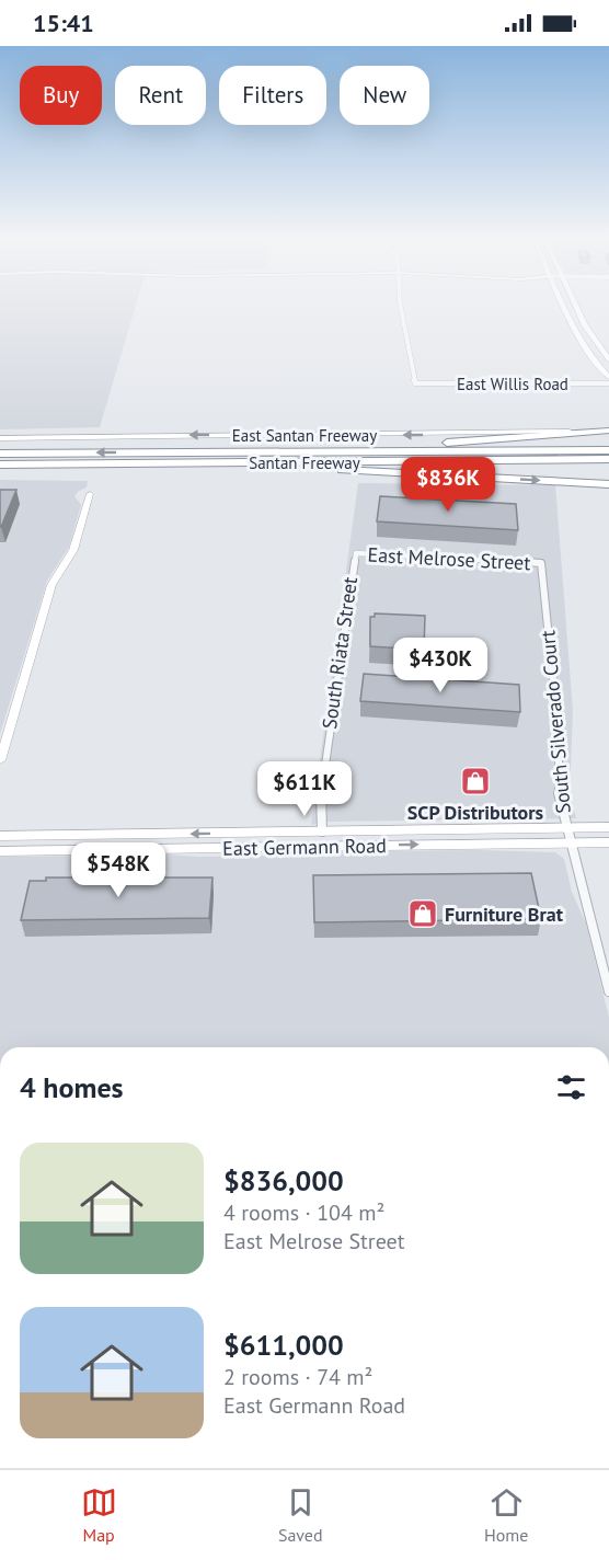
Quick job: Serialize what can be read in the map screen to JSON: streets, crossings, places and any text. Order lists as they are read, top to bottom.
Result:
{
  "streets": {
    "highway": ["Santan Freeway"],
    "main road": ["East Santan Freeway", "East Germann Road"],
    "street": [
      "East Willis Road",
      "East Melrose Street",
      "South Riata Street",
      "South Silverado Court"
    ]
  },
  "crossings": [
    ["East Melrose Street", "South Riata Street"],
    ["East Melrose Street", "South Silverado Court"],
    ["South Riata Street", "East Germann Road"],
    ["South Silverado Court", "East Germann Road"]
  ],
  "one_way": ["East Santan Freeway"],
  "places": {
    "shop": ["SCP Distributors", "Furniture Brat"]
  },
  "page": {
    "status": "15:41",
    "chip": [
      "Buy",
      "Rent",
      "Filters",
      "New"
    ],
    "price": [
      "$836K",
      "$430K",
      "$611K",
      "$548K"
    ],
    "heading": "4 homes",
    "list": [
      {
        "name": "$836,000",
        "note": "4 rooms · 104 m² · East Melrose Street"
      },
      {
        "name": "$611,000",
        "note": "2 rooms · 74 m² · East Germann Road"
      }
    ],
    "tabs": ["Map", "Saved", "Home"]
  }
}
